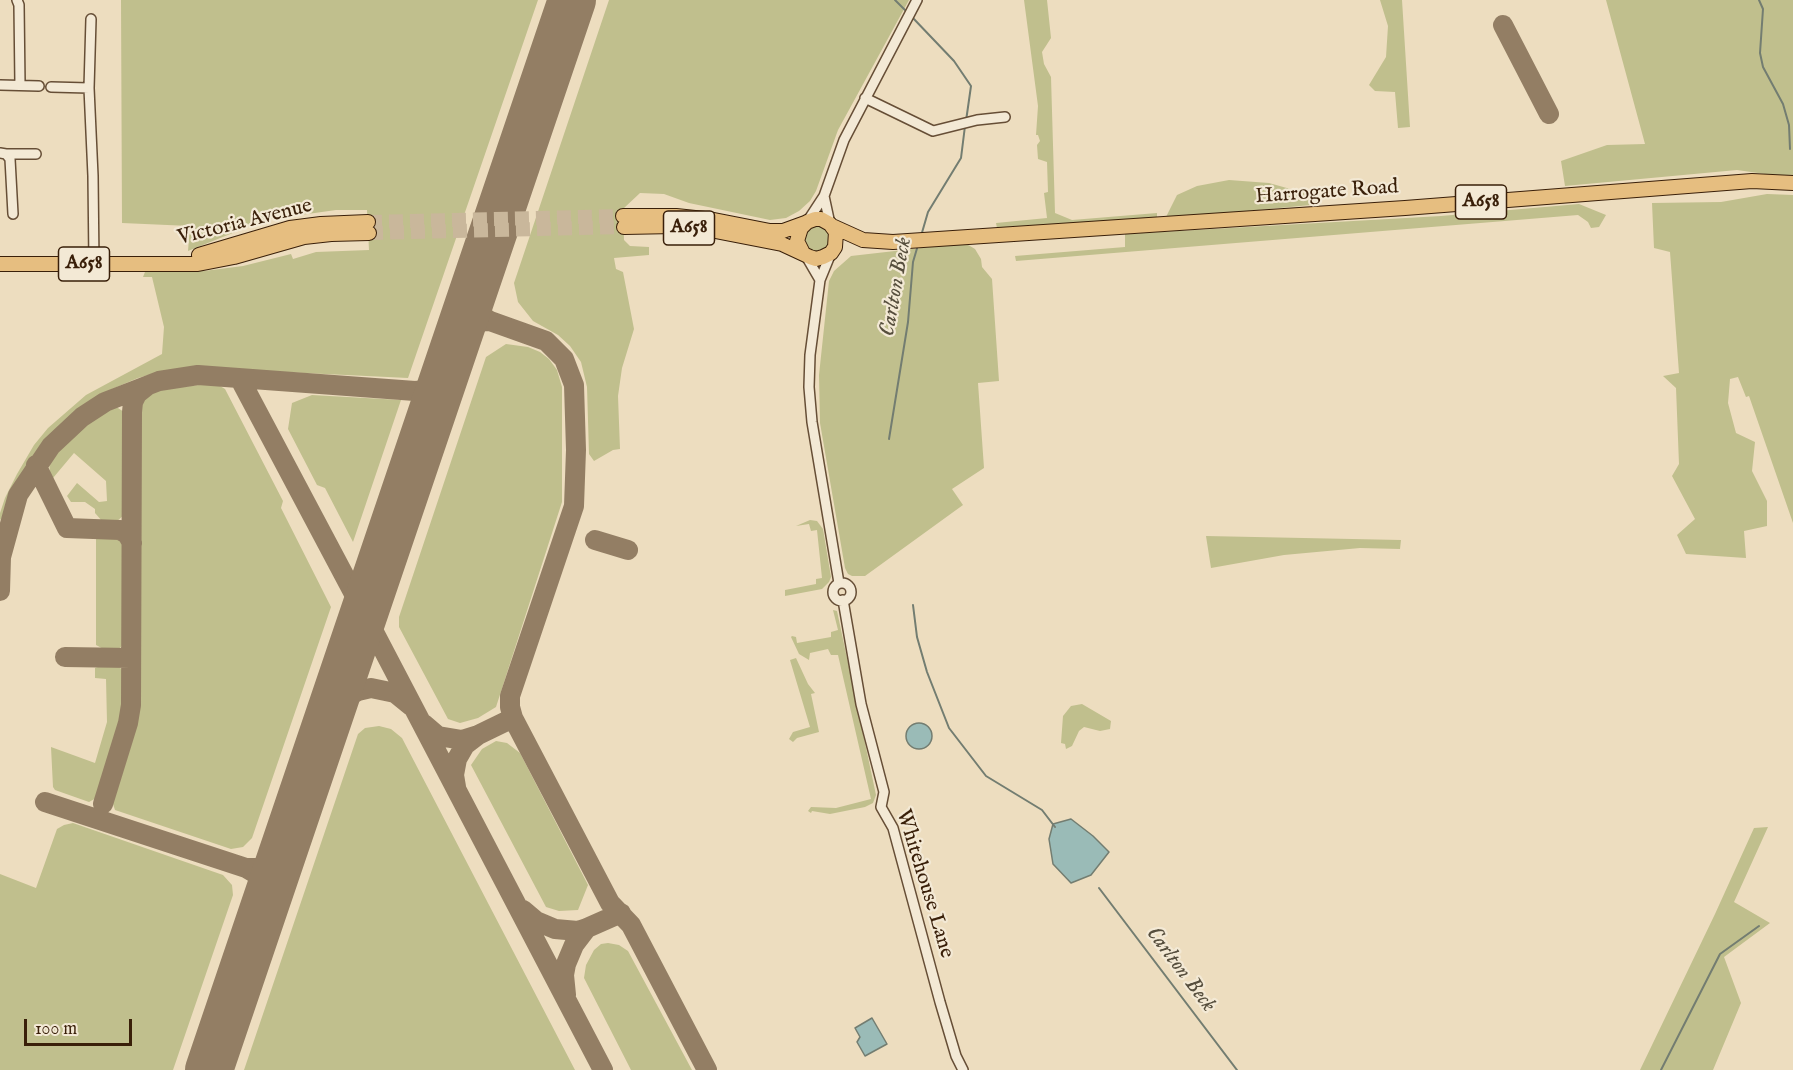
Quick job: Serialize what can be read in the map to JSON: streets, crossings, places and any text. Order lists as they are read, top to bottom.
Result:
{
  "streets": {
    "highway": ["Harrogate Road", "A658", "Victoria Avenue"],
    "street": ["Whitehouse Lane"]
  },
  "crossings": [
    ["Harrogate Road", "A658"]
  ],
  "water": ["Carlton Beck"],
  "scale_bar": "100 m"
}
